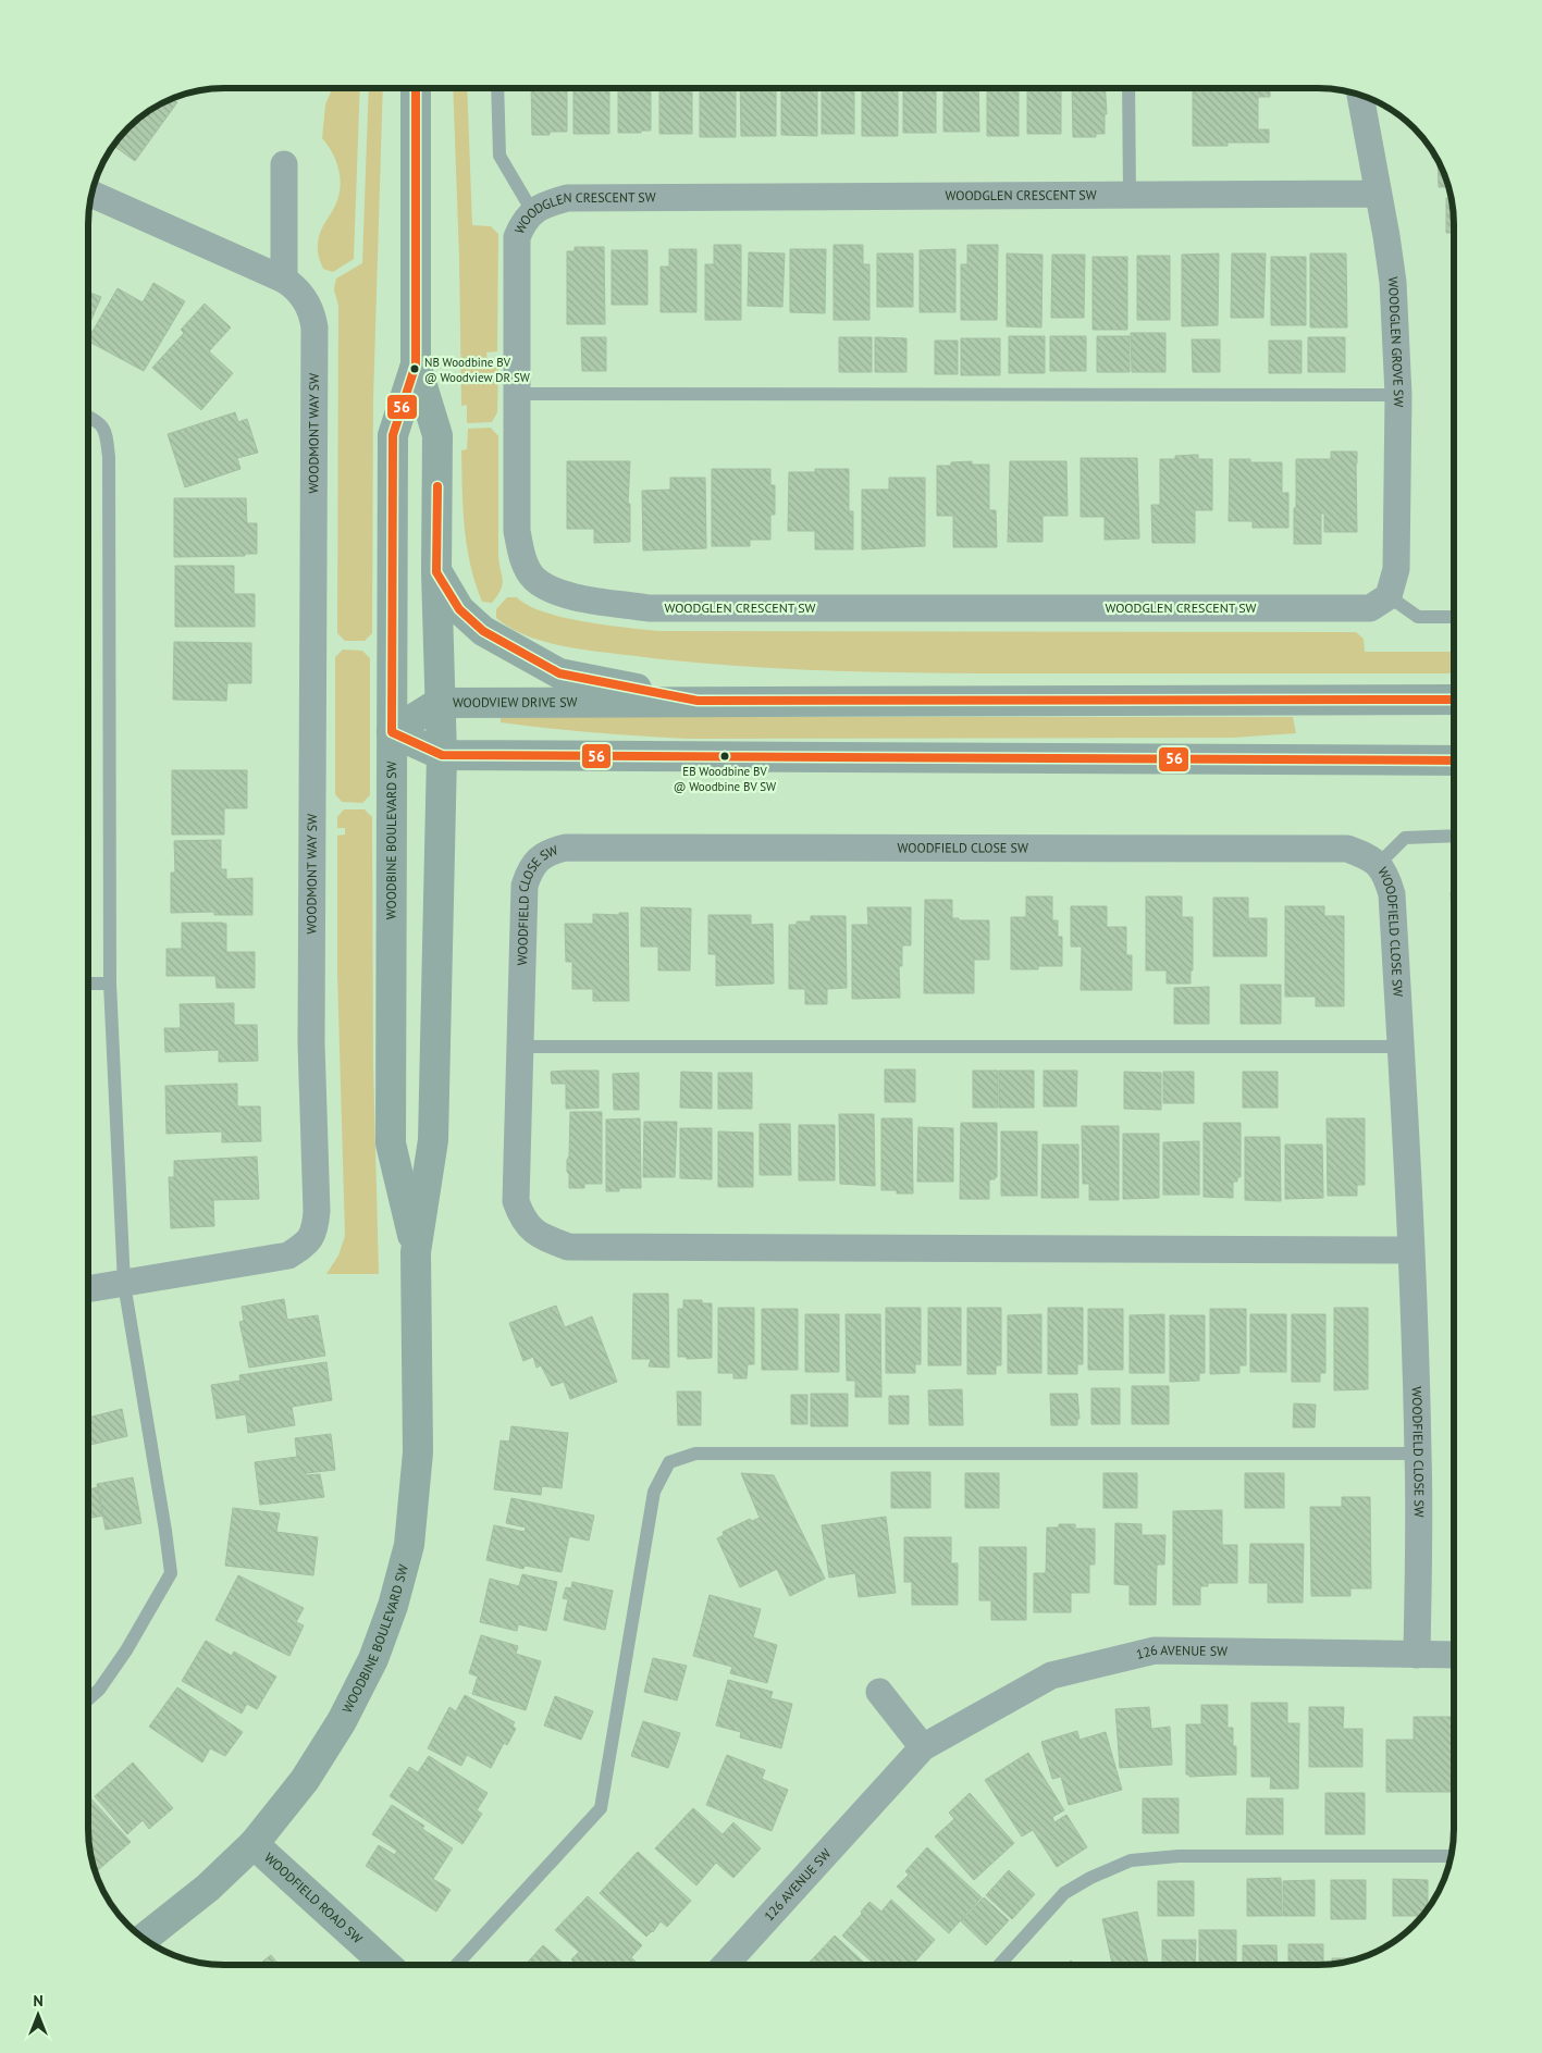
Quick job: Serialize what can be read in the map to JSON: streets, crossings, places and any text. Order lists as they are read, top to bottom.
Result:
{
  "streets": {
    "street": [
      "WOODGLEN CRESCENT SW",
      "WOODGLEN GROVE SW",
      "WOODMONT WAY SW",
      "WOODVIEW DRIVE SW",
      "WOODBINE BOULEVARD SW",
      "WOODFIELD CLOSE SW",
      "126 AVENUE SW",
      "WOODFIELD ROAD SW"
    ]
  },
  "crossings": [
    ["WOODGLEN CRESCENT SW", "WOODGLEN GROVE SW"],
    ["WOODVIEW DRIVE SW", "WOODBINE BOULEVARD SW"],
    ["WOODBINE BOULEVARD SW", "WOODFIELD ROAD SW"],
    ["WOODFIELD CLOSE SW", "126 AVENUE SW"]
  ],
  "places": ["NB Woodbine BV @ Woodview DR SW", "EB Woodbine BV @ Woodbine BV SW"],
  "lines": ["transit line 56"],
  "north": "top"
}
